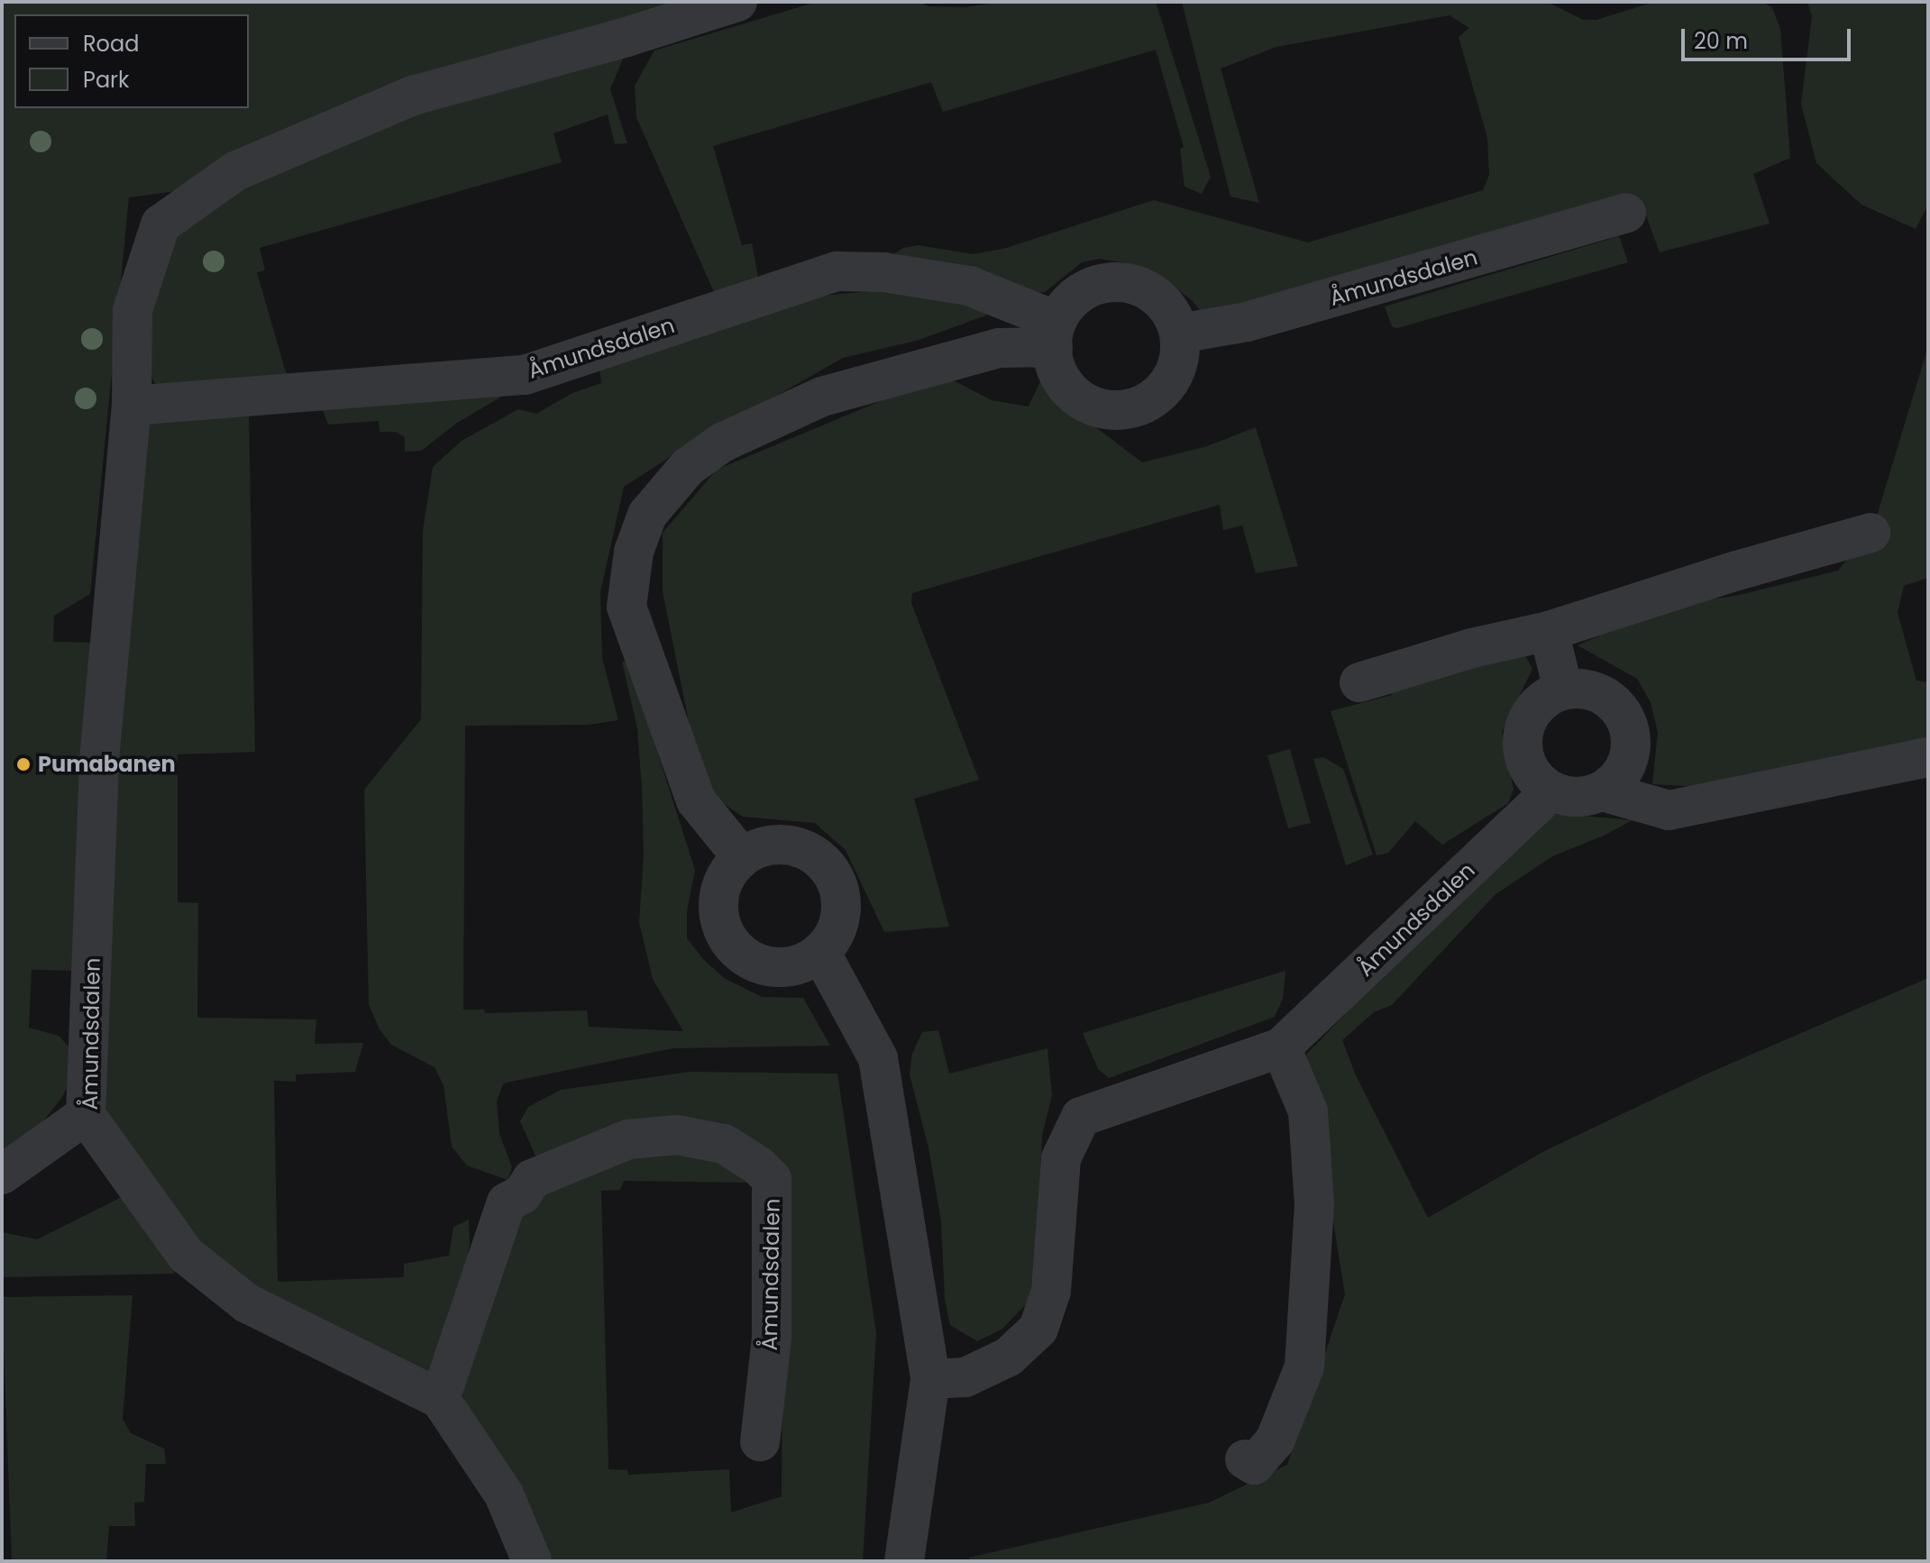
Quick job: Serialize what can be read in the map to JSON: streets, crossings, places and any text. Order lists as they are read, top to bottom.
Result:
{
  "streets": {
    "street": ["Åmundsdalen"]
  },
  "places": ["Pumabanen"],
  "legend": ["Road", "Park"],
  "scale_bar": "20 m"
}
